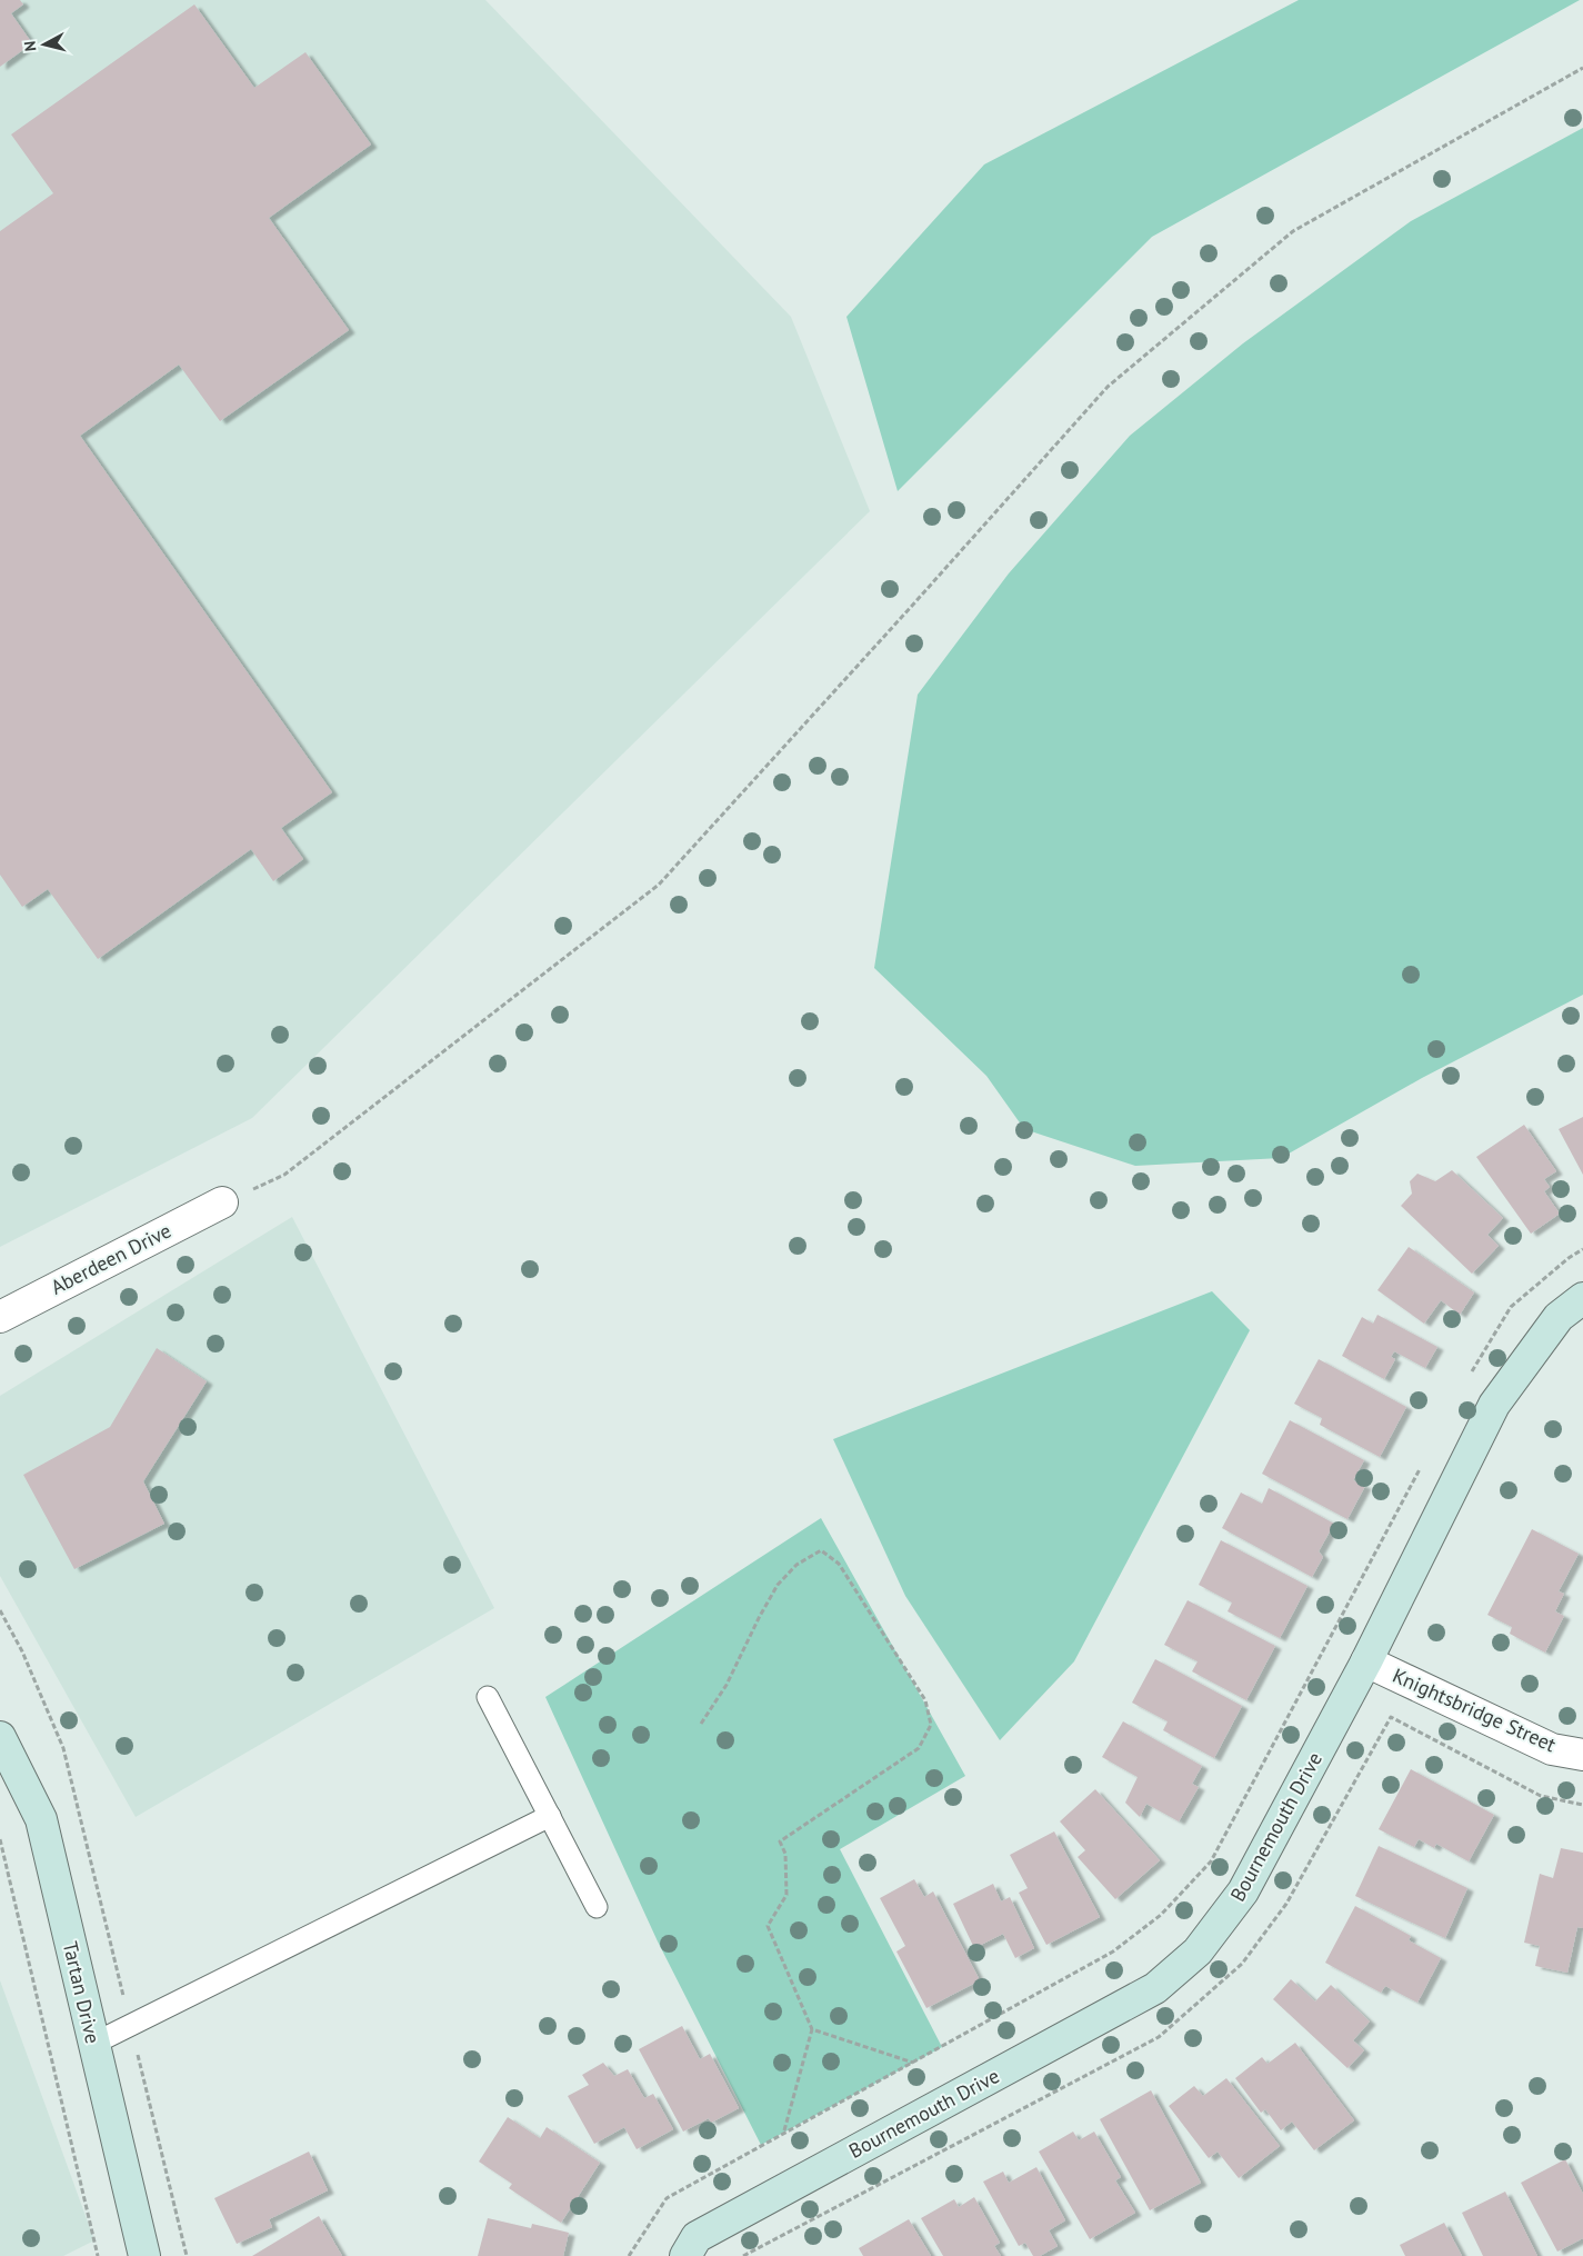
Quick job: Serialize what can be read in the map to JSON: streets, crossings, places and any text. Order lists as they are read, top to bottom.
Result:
{
  "streets": {
    "street": [
      "Aberdeen Drive",
      "Knightsbridge Street",
      "Bournemouth Drive",
      "Tartan Drive"
    ]
  },
  "crossings": [
    ["Knightsbridge Street", "Bournemouth Drive"]
  ],
  "north": "left"
}
